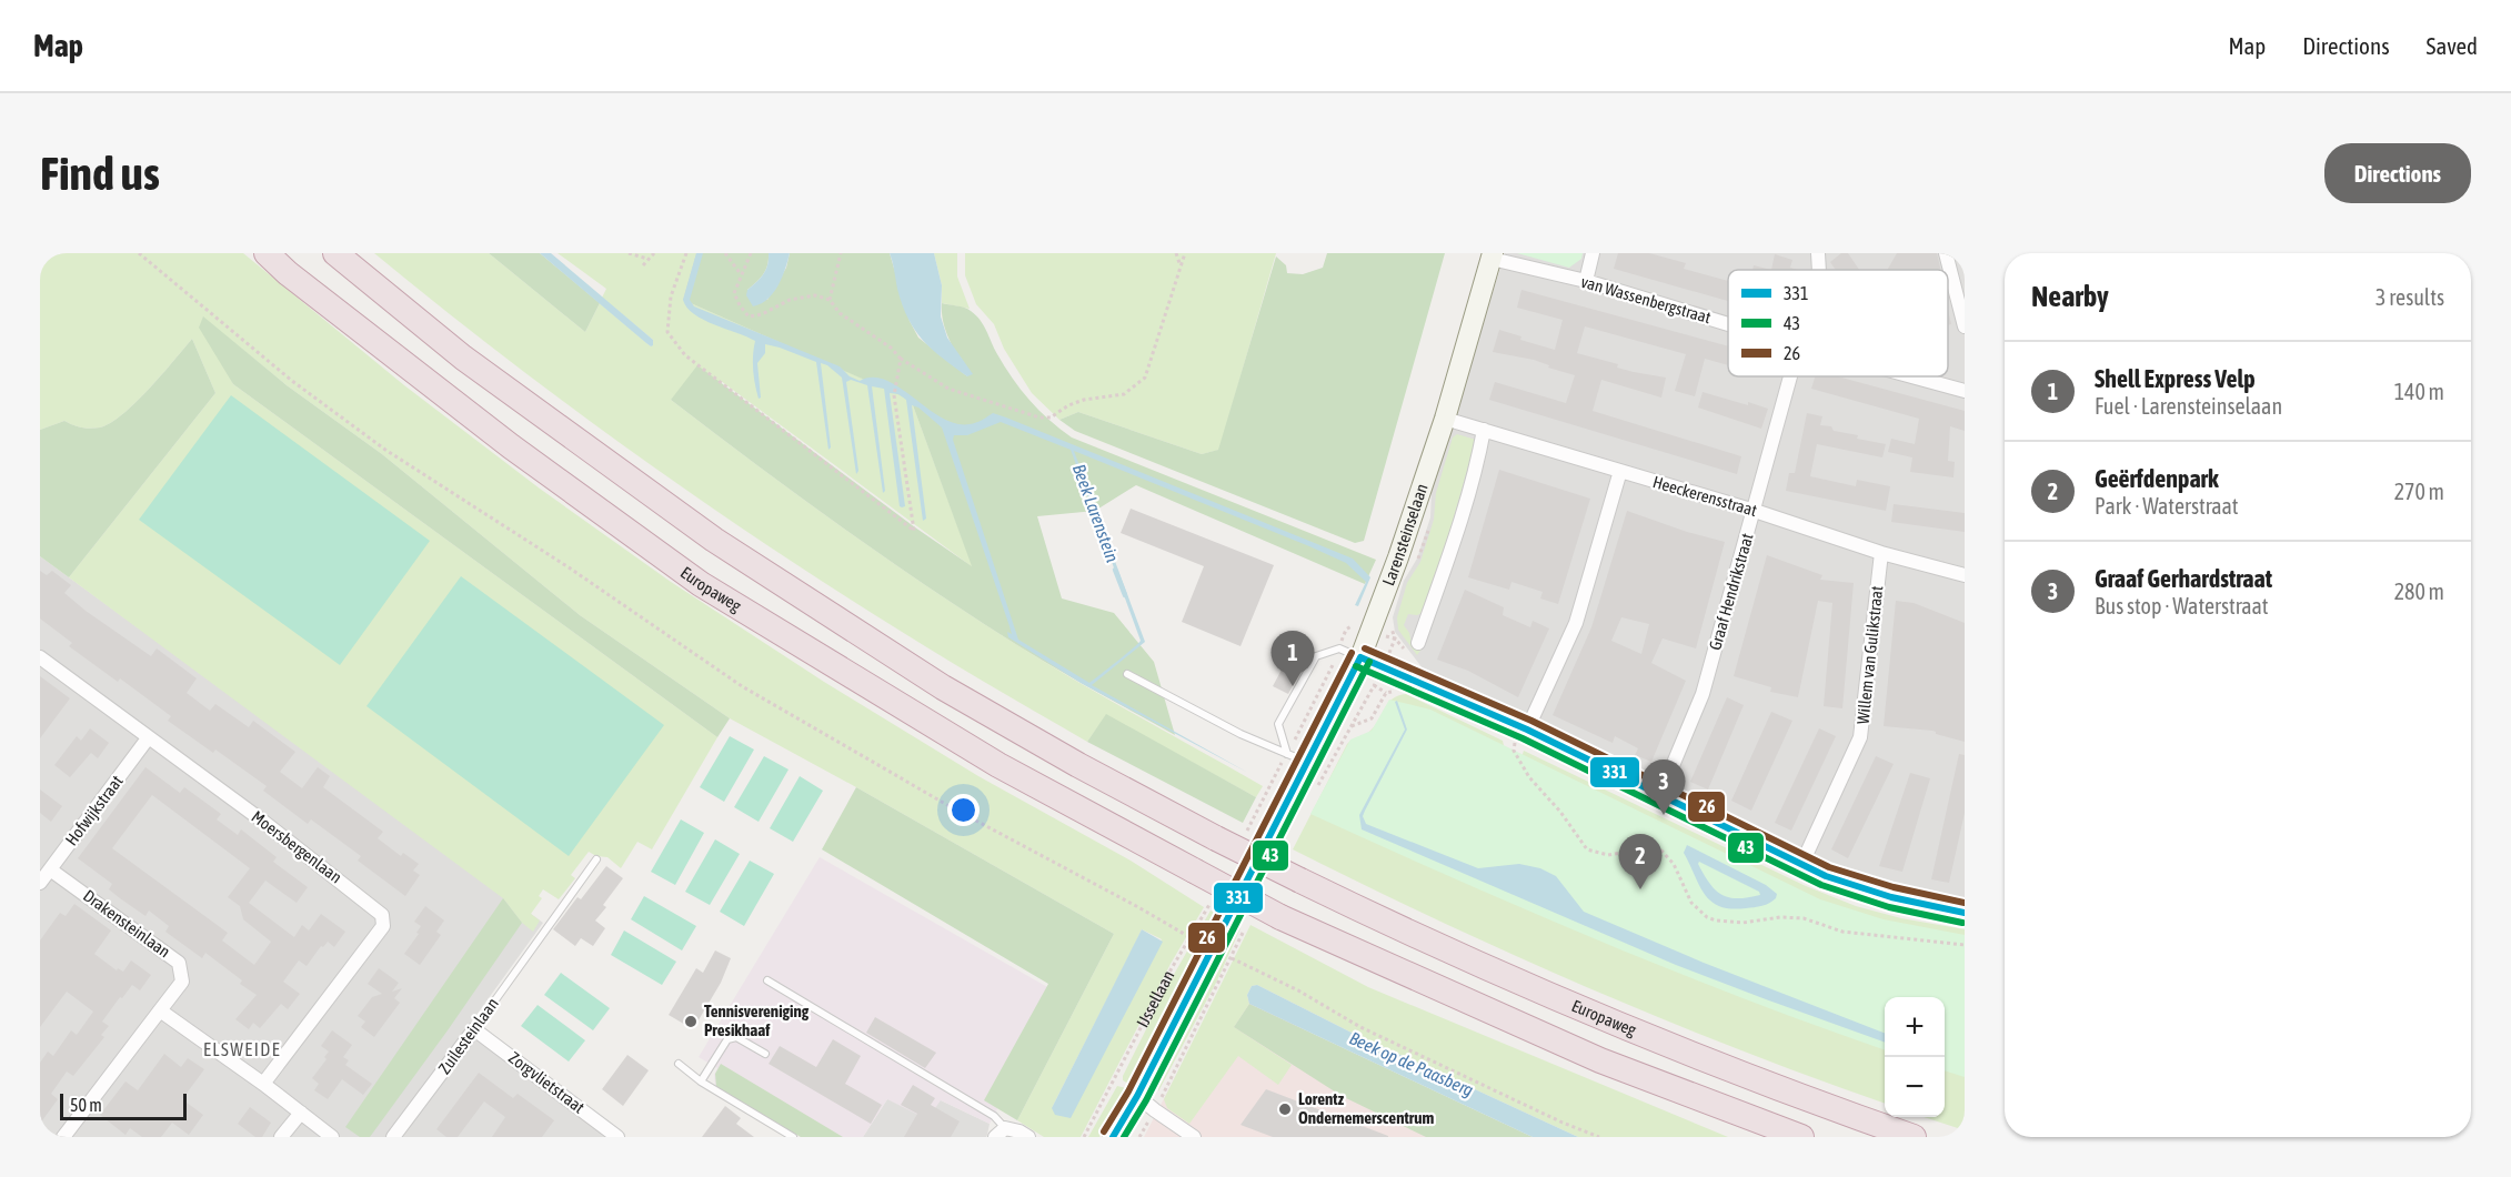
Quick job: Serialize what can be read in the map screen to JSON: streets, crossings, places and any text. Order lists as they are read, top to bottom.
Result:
{
  "streets": {
    "highway": ["Europaweg"],
    "main road": ["Larensteinselaan", "IJssellaan"],
    "street": [
      "van Wassenbergstraat",
      "Heeckerensstraat",
      "Graaf Hendrikstraat",
      "Willem van Gulikstraat",
      "Hofwijkstraat",
      "Moersbergenlaan",
      "Drakensteinlaan",
      "Zuilesteinlaan",
      "Zorgvlietstraat"
    ]
  },
  "crossings": [
    ["van Wassenbergstraat", "Larensteinselaan"],
    ["Heeckerensstraat", "Larensteinselaan"],
    ["Heeckerensstraat", "Graaf Hendrikstraat"],
    ["Heeckerensstraat", "Willem van Gulikstraat"],
    ["Larensteinselaan", "IJssellaan"],
    ["Hofwijkstraat", "Moersbergenlaan"],
    ["Hofwijkstraat", "Drakensteinlaan"],
    ["Zuilesteinlaan", "Zorgvlietstraat"]
  ],
  "districts": ["ELSWEIDE"],
  "water": ["Beek Larenstein", "Beek op de Paasberg"],
  "places": ["Tennisvereniging Presikhaaf", "Lorentz Ondernemerscentrum"],
  "lines": ["transit line 26", "transit line 331", "transit line 43"],
  "legend": ["331", "43", "26"],
  "scale_bar": "50 m",
  "page": {
    "header": "Map",
    "nav": ["Map", "Directions", "Saved"],
    "buttons": "Directions",
    "title": "Find us",
    "heading": ["Nearby", "3 results"],
    "list": [
      {
        "mark": "1",
        "name": "Shell Express Velp",
        "note": "Fuel · Larensteinselaan",
        "value": "140 m"
      },
      {
        "mark": "2",
        "name": "Geërfdenpark",
        "note": "Park · Waterstraat",
        "value": "270 m"
      },
      {
        "mark": "3",
        "name": "Graaf Gerhardstraat",
        "note": "Bus stop · Waterstraat",
        "value": "280 m"
      }
    ],
    "pins": ["1", "3", "2"],
    "map_buttons": ["+", "−"],
    "scale": "50 m"
  }
}
